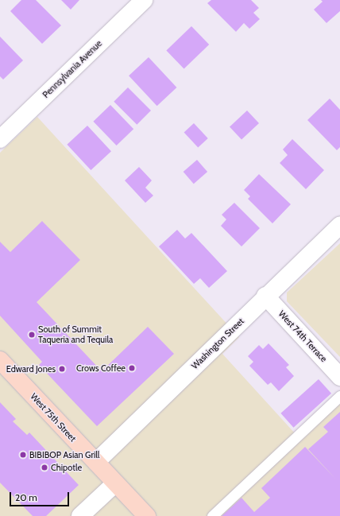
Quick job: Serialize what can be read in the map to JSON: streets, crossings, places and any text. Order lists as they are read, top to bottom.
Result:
{
  "streets": {
    "main road": ["West 75th Street"],
    "street": ["Pennsylvania Avenue", "West 74th Terrace", "Washington Street"]
  },
  "crossings": [
    ["West 74th Terrace", "Washington Street"],
    ["Washington Street", "West 75th Street"]
  ],
  "places": [
    "South of Summit Taqueria and Tequila",
    "Crows Coffee",
    "Edward Jones",
    "BIBIBOP Asian Grill",
    "Chipotle"
  ],
  "scale_bar": "20 m"
}
